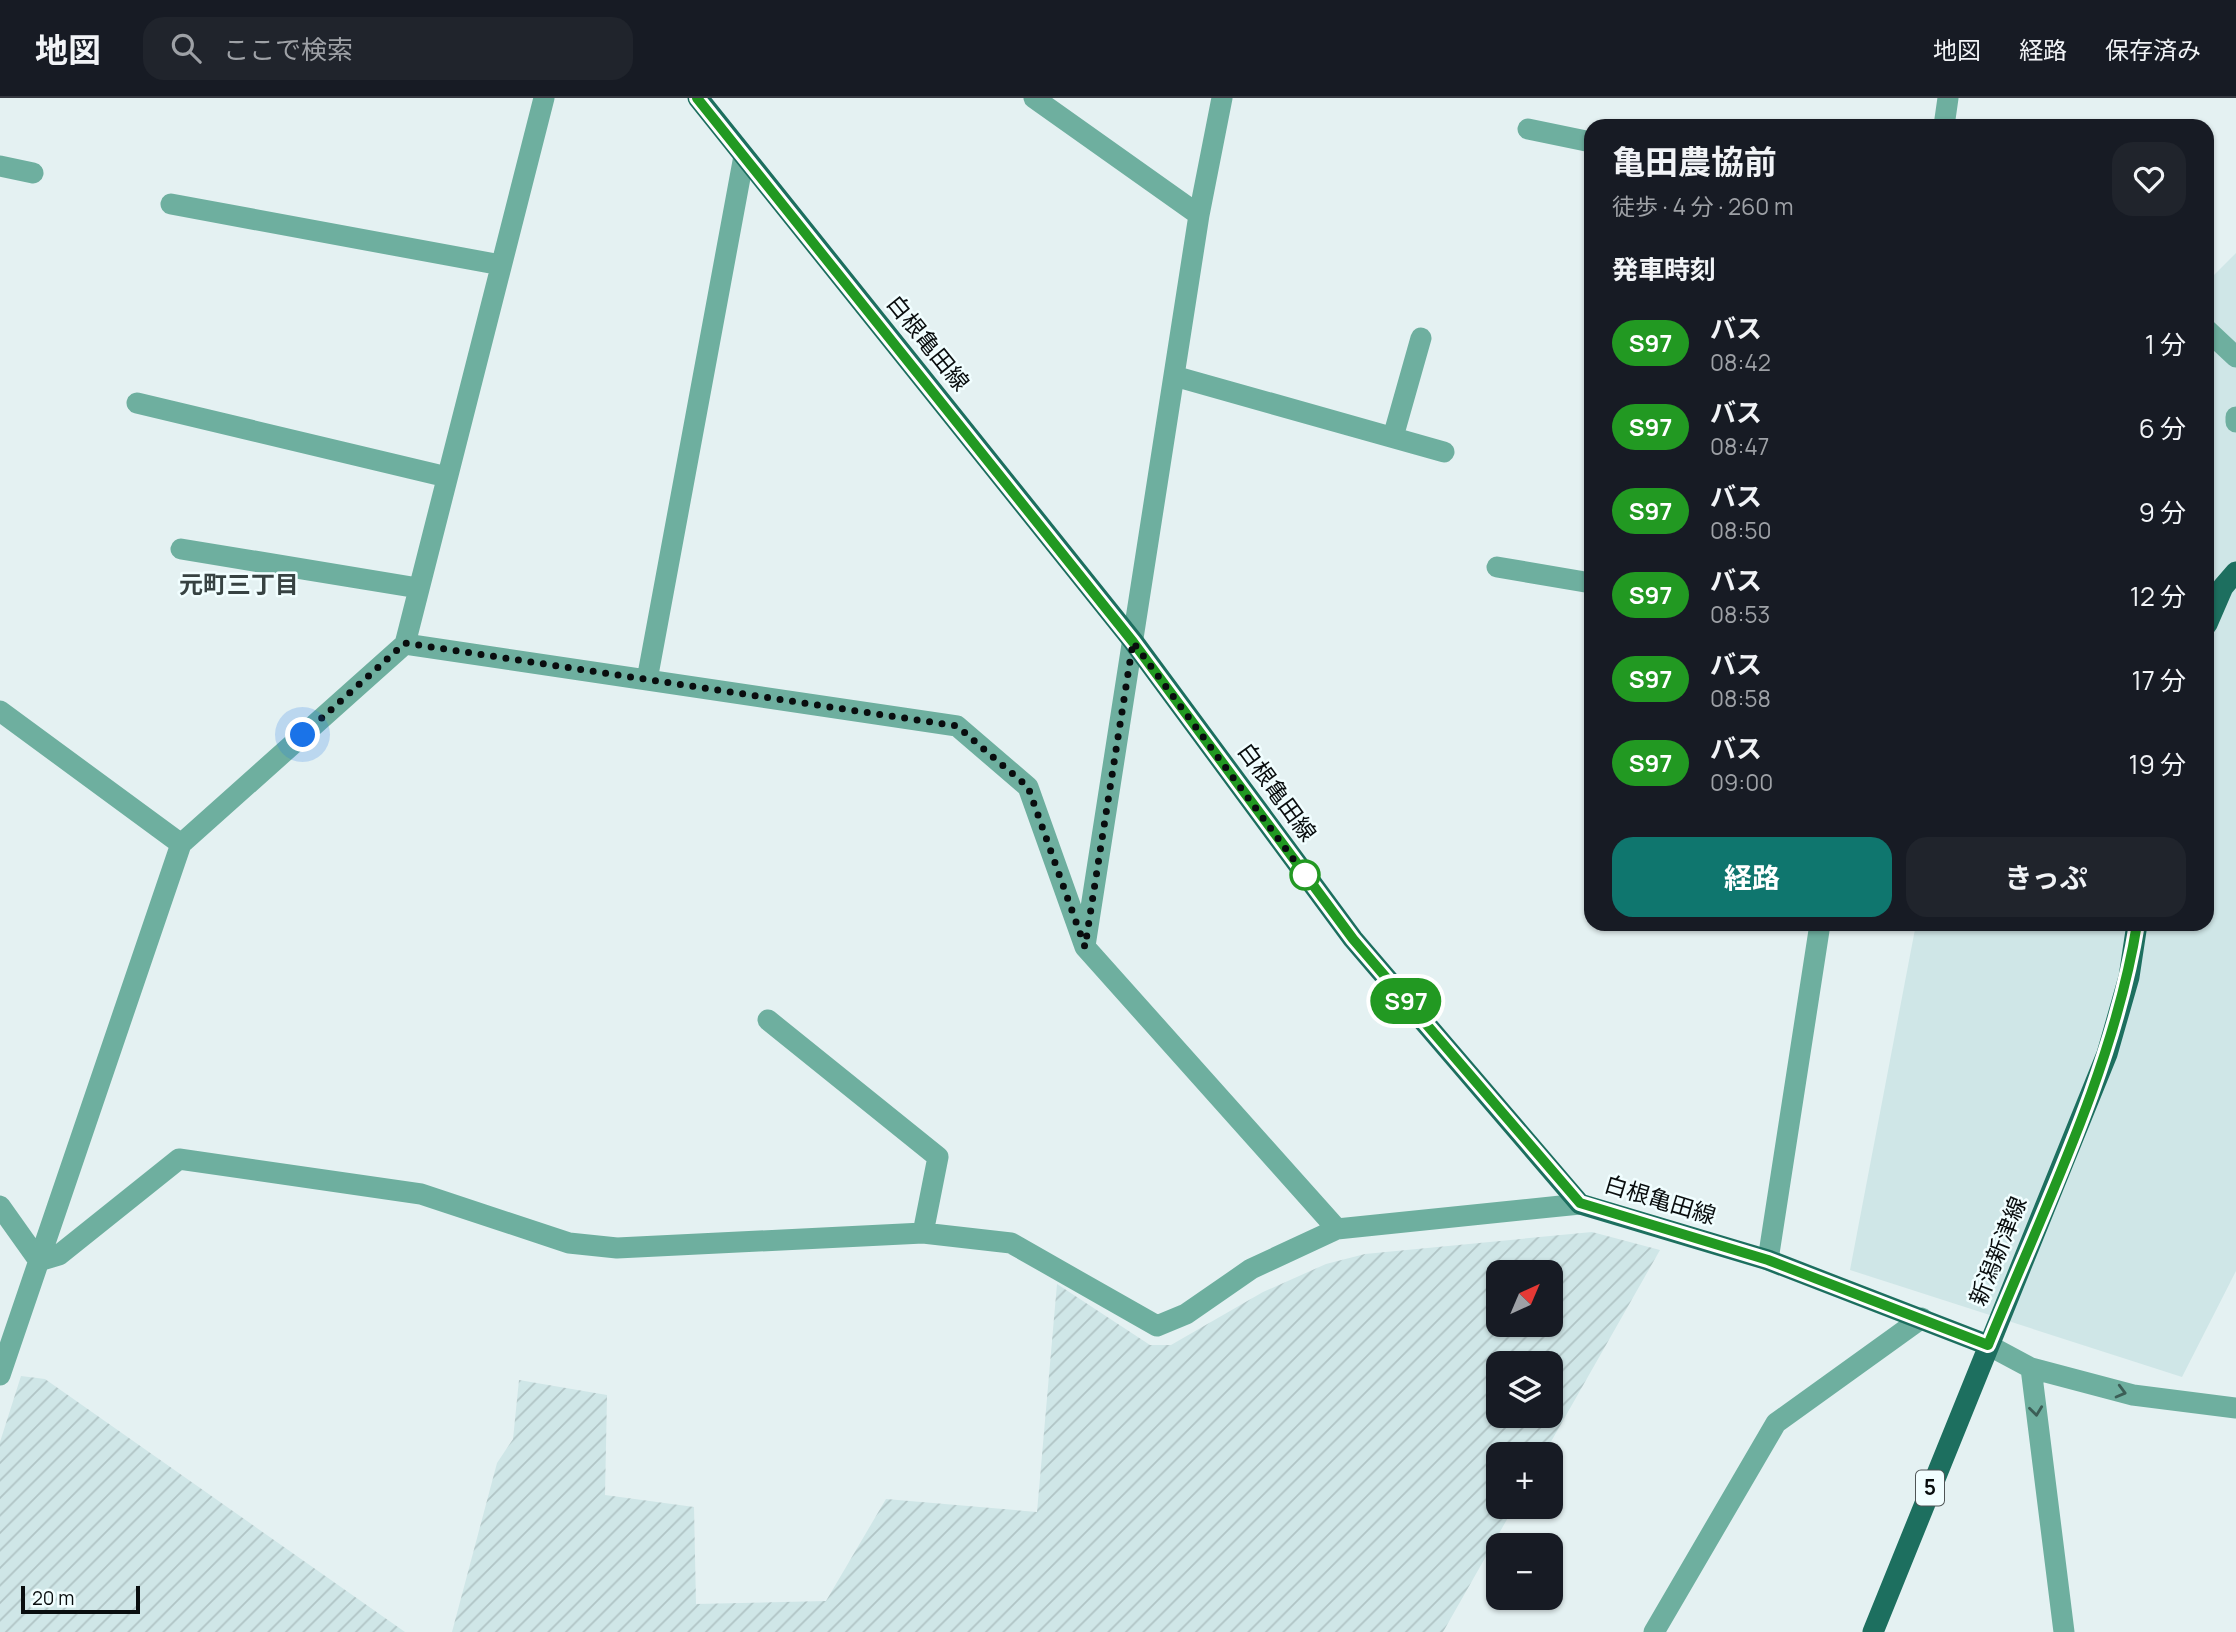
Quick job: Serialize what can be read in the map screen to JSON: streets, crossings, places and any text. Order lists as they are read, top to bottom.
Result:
{
  "streets": {
    "main road": ["白根亀田線", "新潟新津線", "5"]
  },
  "crossings": [
    ["白根亀田線", "新潟新津線"]
  ],
  "districts": ["元町三丁目"],
  "lines": ["bus line S97"],
  "scale_bar": "20 m",
  "north": "top right",
  "page": {
    "header": "地図",
    "search": "ここで検索",
    "nav": ["地図", "経路", "保存済み"],
    "on_map": "S97",
    "heading": [
      ["亀田農協前", "徒歩 · 4 分 · 260 m"],
      "発車時刻"
    ],
    "list": [
      {
        "mark": "S97",
        "name": "バス",
        "note": "08:42",
        "value": "1 分"
      },
      {
        "mark": "S97",
        "name": "バス",
        "note": "08:47",
        "value": "6 分"
      },
      {
        "mark": "S97",
        "name": "バス",
        "note": "08:50",
        "value": "9 分"
      },
      {
        "mark": "S97",
        "name": "バス",
        "note": "08:53",
        "value": "12 分"
      },
      {
        "mark": "S97",
        "name": "バス",
        "note": "08:58",
        "value": "17 分"
      },
      {
        "mark": "S97",
        "name": "バス",
        "note": "09:00",
        "value": "19 分"
      }
    ],
    "buttons": ["経路", "きっぷ"],
    "map_buttons": ["+", "−"],
    "scale": "20 m"
  }
}
